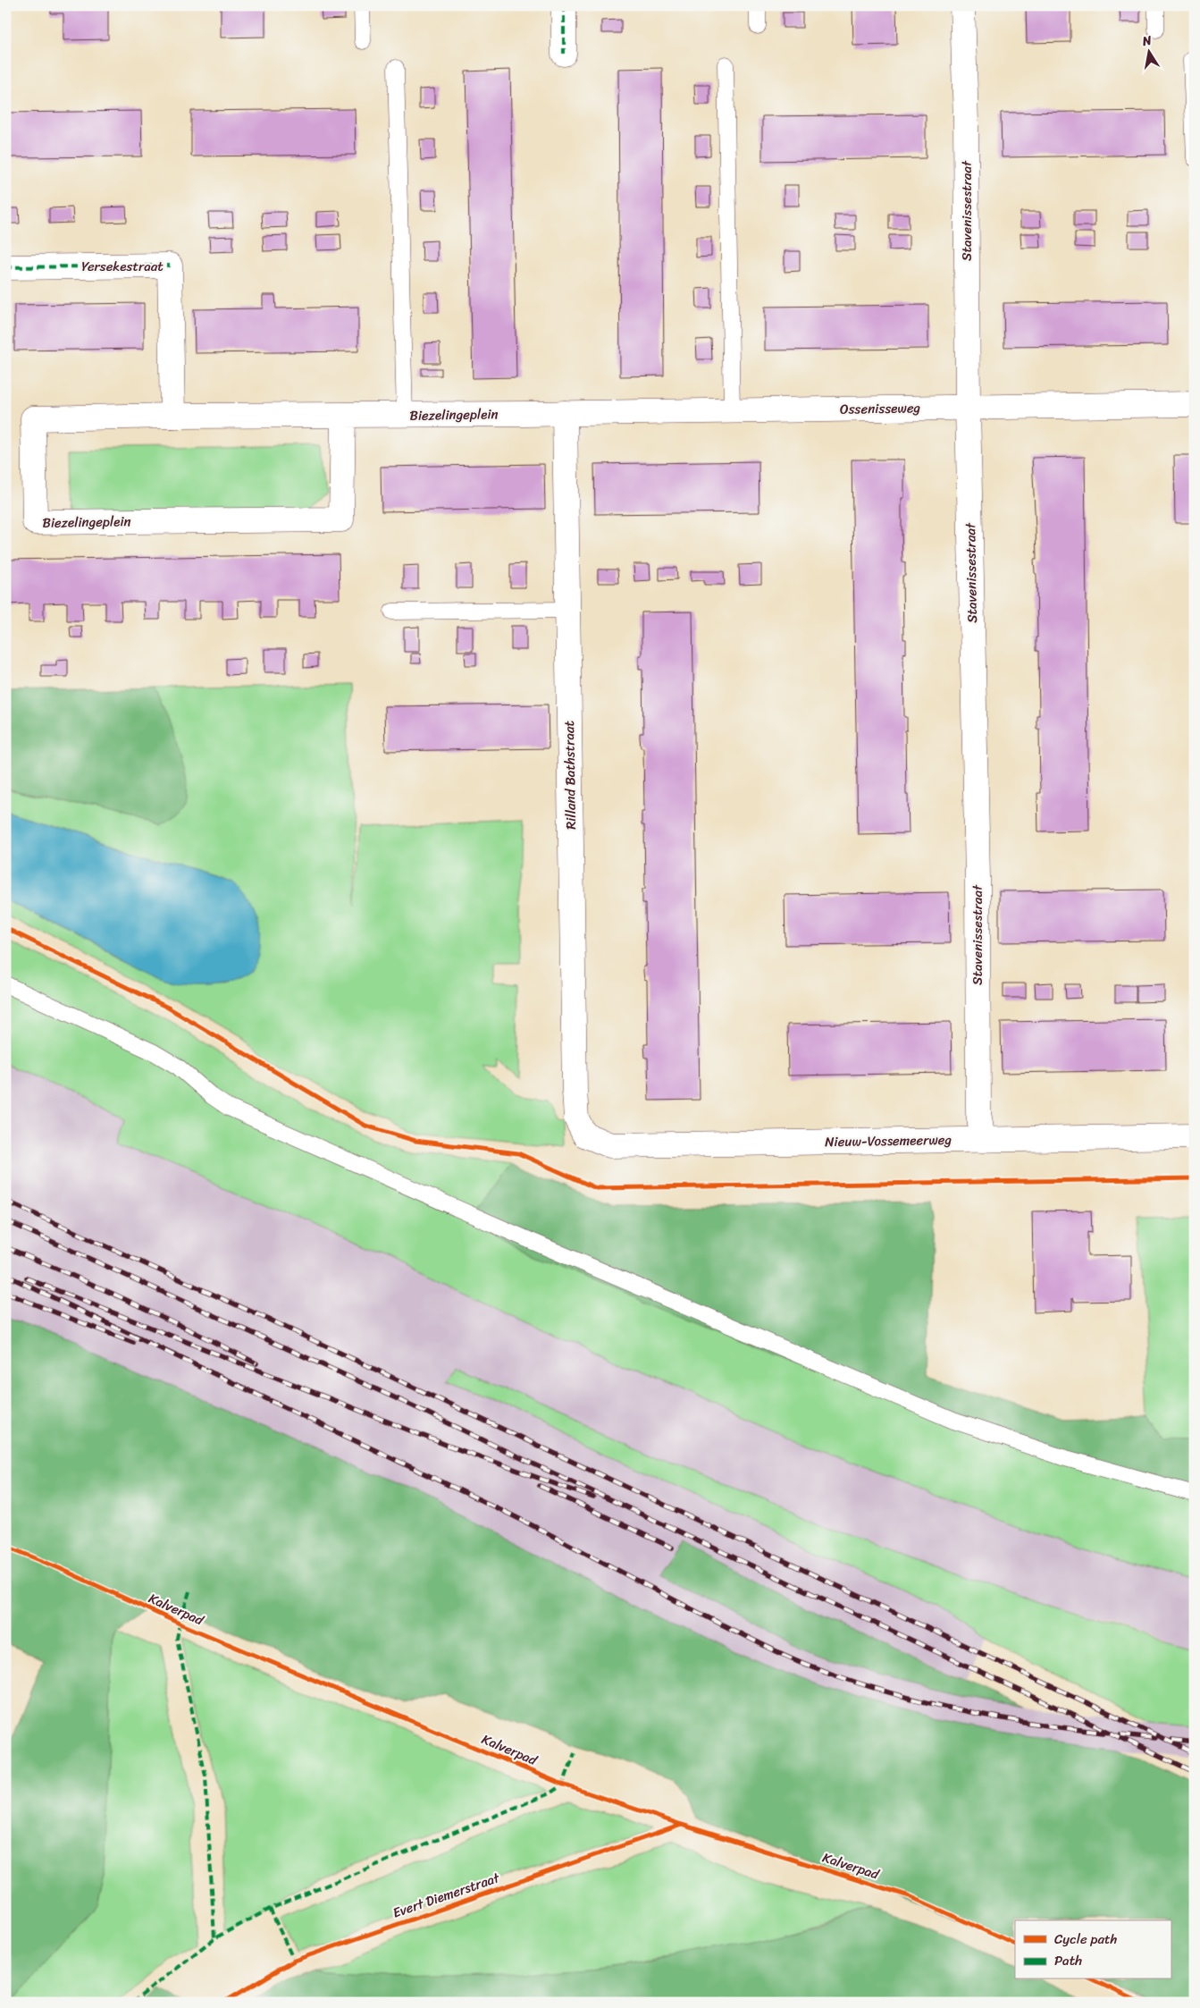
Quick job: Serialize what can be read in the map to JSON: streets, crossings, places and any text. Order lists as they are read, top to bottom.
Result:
{
  "streets": {
    "street": [
      "Stavenissestraat",
      "Yersekestraat",
      "Ossenisseweg",
      "Biezelingeplein",
      "Rilland Bathstraat",
      "Nieuw-Vossemeerweg"
    ],
    "cycle path": ["Kalverpad", "Evert Diemerstraat"]
  },
  "crossings": [
    ["Stavenissestraat", "Ossenisseweg"],
    ["Stavenissestraat", "Nieuw-Vossemeerweg"],
    ["Yersekestraat", "Biezelingeplein"],
    ["Ossenisseweg", "Biezelingeplein"],
    ["Ossenisseweg", "Rilland Bathstraat"],
    ["Biezelingeplein", "Rilland Bathstraat"],
    ["Rilland Bathstraat", "Nieuw-Vossemeerweg"]
  ],
  "legend": ["Cycle path", "Path"],
  "north": "top"
}
